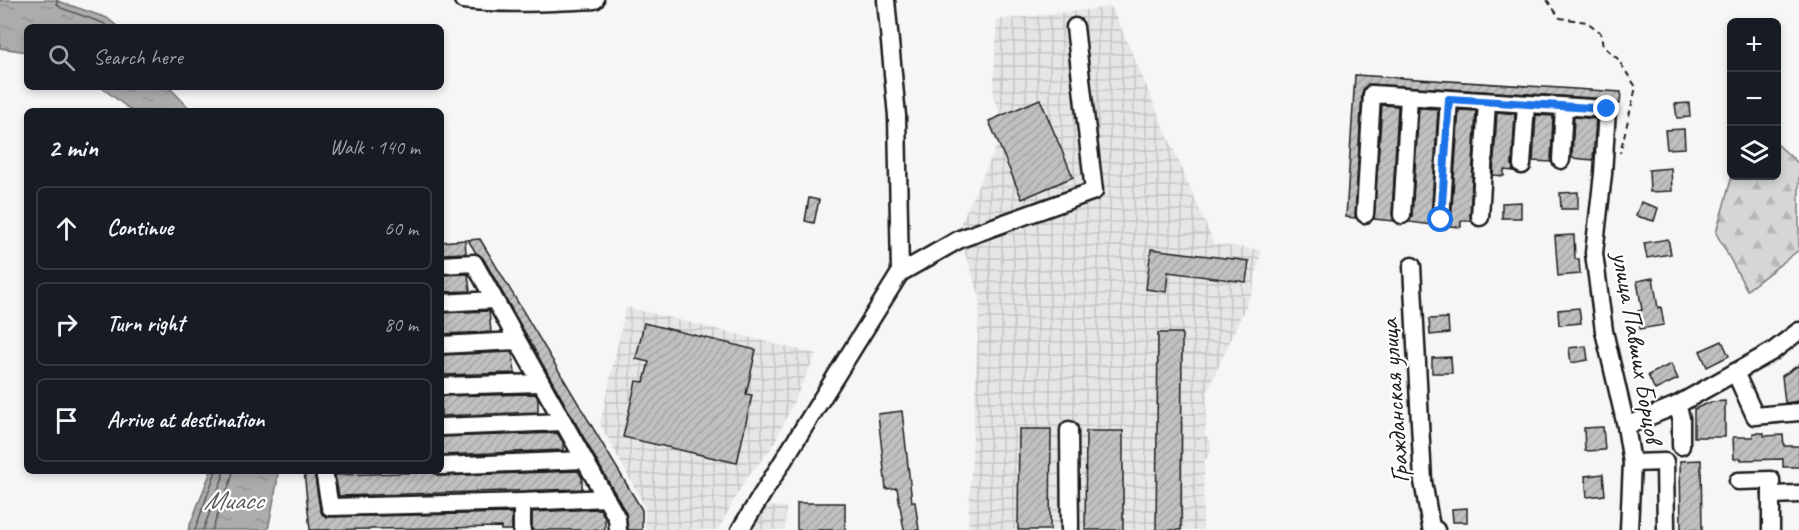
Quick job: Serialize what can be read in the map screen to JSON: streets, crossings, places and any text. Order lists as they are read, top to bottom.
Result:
{
  "streets": {
    "street": ["улица Павших Борцов", "Гражданская улица"]
  },
  "water": ["Миасс"],
  "page": {
    "map_buttons": ["+", "−"],
    "search": "Search here",
    "heading": ["2 min", "Walk · 140 m"],
    "list": [
      ["Continue", "60 m"],
      ["Turn right", "80 m"],
      "Arrive at destination"
    ]
  }
}
